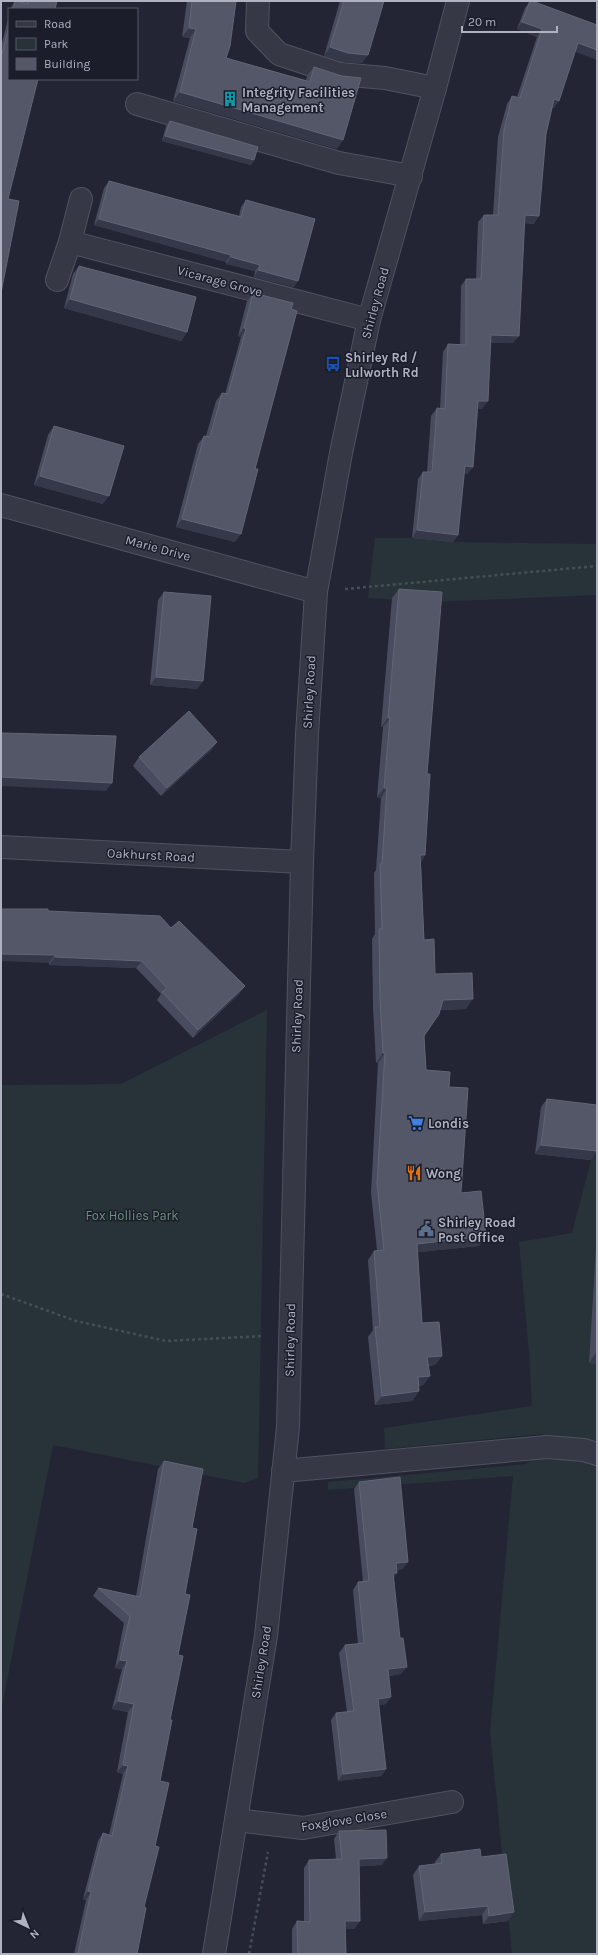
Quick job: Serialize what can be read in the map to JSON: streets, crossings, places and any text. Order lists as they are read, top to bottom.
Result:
{
  "streets": {
    "street": [
      "Vicarage Grove",
      "Shirley Road",
      "Marie Drive",
      "Oakhurst Road",
      "Foxglove Close"
    ]
  },
  "crossings": [
    ["Vicarage Grove", "Shirley Road"],
    ["Shirley Road", "Marie Drive"],
    ["Shirley Road", "Oakhurst Road"],
    ["Shirley Road", "Foxglove Close"]
  ],
  "parks": ["Fox Hollies Park"],
  "places": {
    "building": ["Integrity Facilities Management"],
    "bus stop": ["Shirley Rd / Lulworth Rd"],
    "supermarket": ["Londis"],
    "restaurant": ["Wong"],
    "public building": ["Shirley Road Post Office"]
  },
  "legend": ["Road", "Park", "Building"],
  "scale_bar": "20 m",
  "north": "bottom right"
}
